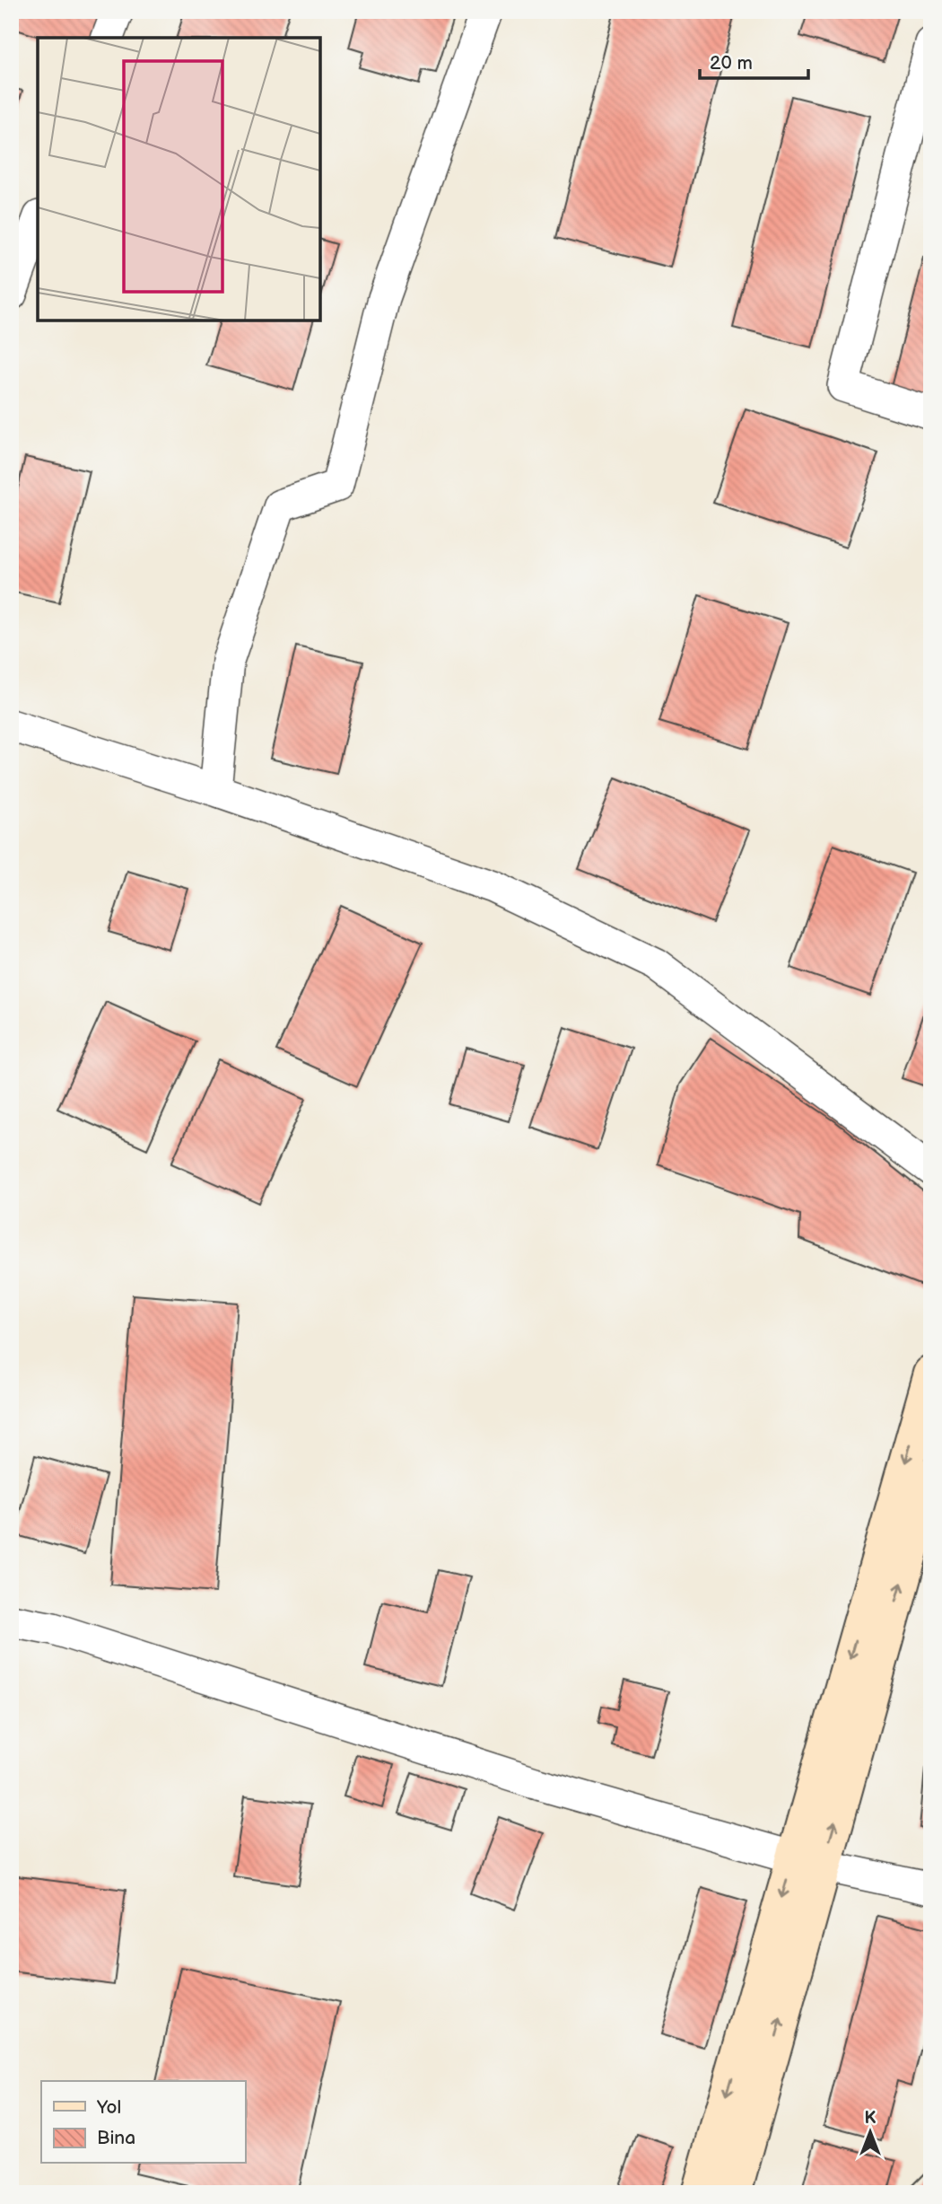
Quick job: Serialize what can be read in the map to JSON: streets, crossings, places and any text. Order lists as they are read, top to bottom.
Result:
{
  "legend": ["Yol", "Bina"],
  "scale_bar": "20 m",
  "north": "top"
}
